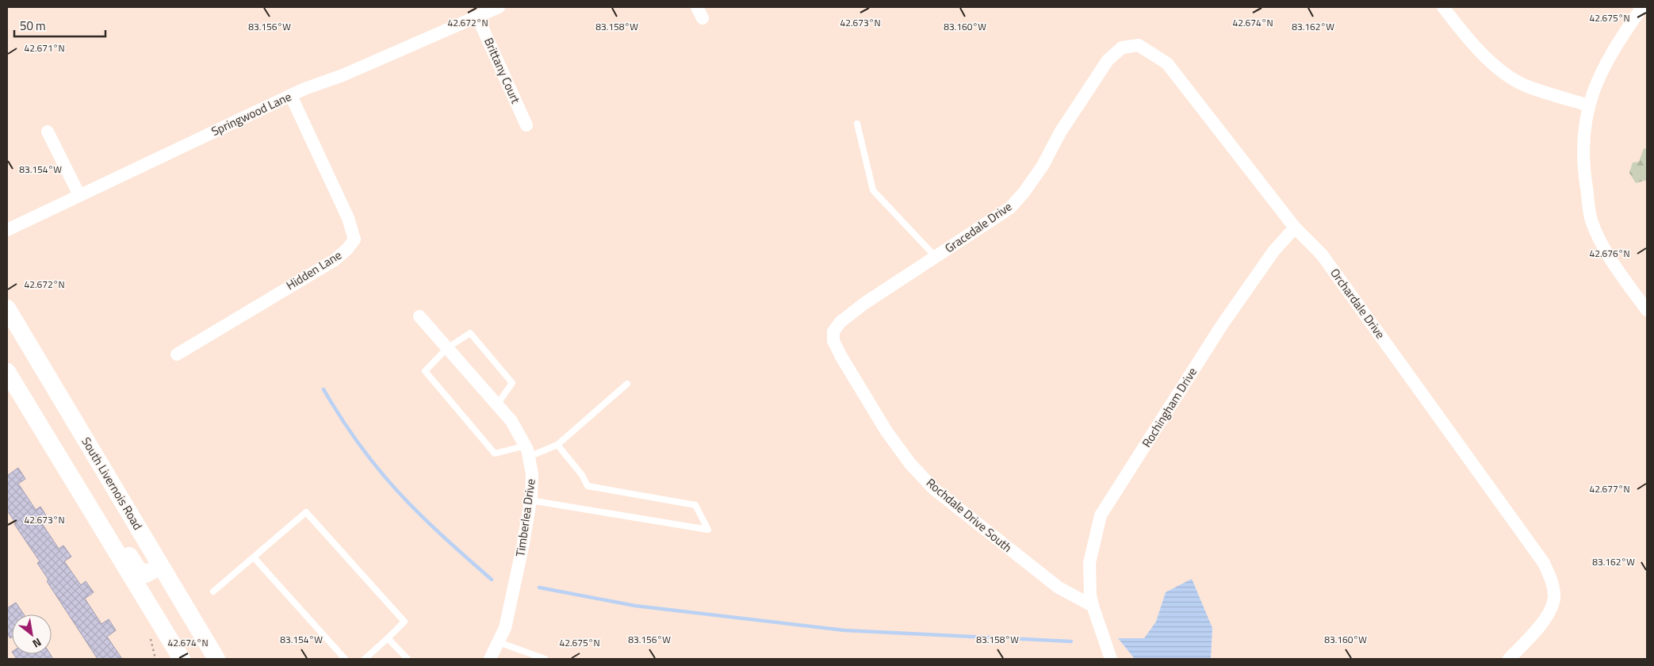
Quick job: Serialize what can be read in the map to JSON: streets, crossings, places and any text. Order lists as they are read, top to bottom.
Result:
{
  "streets": {
    "main road": ["South Livernois Road"],
    "street": [
      "Brittany Court",
      "Springwood Lane",
      "Gracedale Drive",
      "Hidden Lane",
      "Orchardale Drive",
      "Rochingham Drive",
      "Rochdale Drive South",
      "Timberlea Drive"
    ]
  },
  "crossings": [
    ["Brittany Court", "Springwood Lane"],
    ["Springwood Lane", "Hidden Lane"],
    ["Gracedale Drive", "Orchardale Drive"],
    ["Gracedale Drive", "Rochdale Drive South"],
    ["Orchardale Drive", "Rochingham Drive"],
    ["Rochingham Drive", "Rochdale Drive South"]
  ],
  "scale_bar": "50 m",
  "north": "bottom right",
  "coordinates": [
    "42.675°N",
    "42.672°N",
    "42.673°N",
    "42.674°N",
    "83.156°W",
    "83.158°W",
    "83.160°W",
    "83.162°W",
    "42.671°N",
    "83.154°W",
    "42.676°N",
    "42.677°N"
  ]
}
